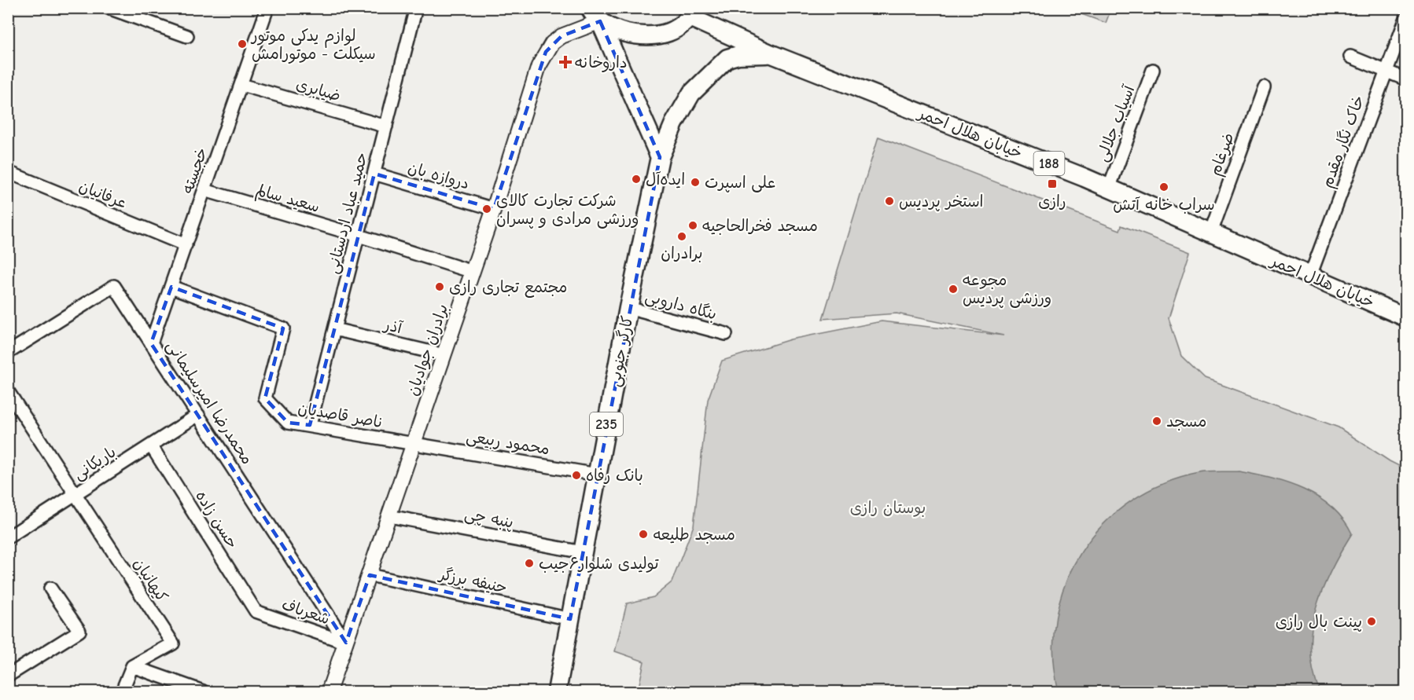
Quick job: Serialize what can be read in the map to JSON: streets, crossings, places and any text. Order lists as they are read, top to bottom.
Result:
{
  "streets": {
    "main road": [
      "خیابان هلال احمر",
      "188",
      "کارگر جنوبی",
      "235"
    ],
    "street": [
      "ضیابری",
      "آسیاب جلالی",
      "خاک‌ نگار‌ مقدم",
      "ضرغام",
      "خجسته",
      "دروازه بان",
      "عرفانیان",
      "سعید سالم",
      "حمید عباد اردستانی",
      "بنگاه داروبی",
      "آذر",
      "برادران جوادیان",
      "محمدرضا امیرسلیمانی",
      "ناصر قاصدیان",
      "محمود ربیعی",
      "باریکانی",
      "پنبه چی",
      "حسن زاده",
      "کیهانیان",
      "حنیفه برزگر",
      "شعرباف"
    ]
  },
  "crossings": [
    ["ضیابری", "خجسته"],
    ["ضیابری", "حمید عباد اردستانی"],
    ["آسیاب جلالی", "خیابان هلال احمر"],
    ["خیابان هلال احمر", "خاک‌ نگار‌ مقدم"],
    ["خیابان هلال احمر", "ضرغام"],
    ["خیابان هلال احمر", "کارگر جنوبی"],
    ["خجسته", "عرفانیان"],
    ["خجسته", "سعید سالم"],
    ["خجسته", "محمدرضا امیرسلیمانی"],
    ["خجسته", "ناصر قاصدیان"],
    ["دروازه بان", "حمید عباد اردستانی"],
    ["دروازه بان", "برادران جوادیان"],
    ["سعید سالم", "حمید عباد اردستانی"],
    ["سعید سالم", "برادران جوادیان"],
    ["حمید عباد اردستانی", "آذر"],
    ["حمید عباد اردستانی", "ناصر قاصدیان"],
    ["بنگاه داروبی", "کارگر جنوبی"],
    ["آذر", "برادران جوادیان"],
    ["برادران جوادیان", "محمدرضا امیرسلیمانی"],
    ["برادران جوادیان", "ناصر قاصدیان"],
    ["برادران جوادیان", "محمود ربیعی"],
    ["برادران جوادیان", "پنبه چی"],
    ["برادران جوادیان", "حنیفه برزگر"],
    ["برادران جوادیان", "شعرباف"],
    ["کارگر جنوبی", "محمود ربیعی"],
    ["کارگر جنوبی", "پنبه چی"],
    ["کارگر جنوبی", "حنیفه برزگر"],
    ["محمدرضا امیرسلیمانی", "باریکانی"],
    ["محمدرضا امیرسلیمانی", "شعرباف"],
    ["ناصر قاصدیان", "محمود ربیعی"],
    ["باریکانی", "حسن زاده"],
    ["باریکانی", "کیهانیان"],
    ["حسن زاده", "شعرباف"]
  ],
  "parks": ["بوستان رازی"],
  "places": {
    "other": [
      "لوازم یدکی موتور سیکلت - موتورامش",
      "ایده‌آل",
      "علی اسپرت",
      "سراب خانه آتش",
      "استخر پردیس",
      "شرکت تجارت کالای ورزشی مرادی و پسران",
      "مسجد فخرالحاجیه",
      "برادران",
      "مجتمع تجاری رازی",
      "مجوعه ورزشی پردیس",
      "مسجد",
      "بانک رفاه",
      "مسجد طلیعه",
      "تولیدی شلوار۶جیب",
      "پینت بال رازی"
    ],
    "health": ["داروخانه"],
    "transit": ["رازی"]
  }
}
